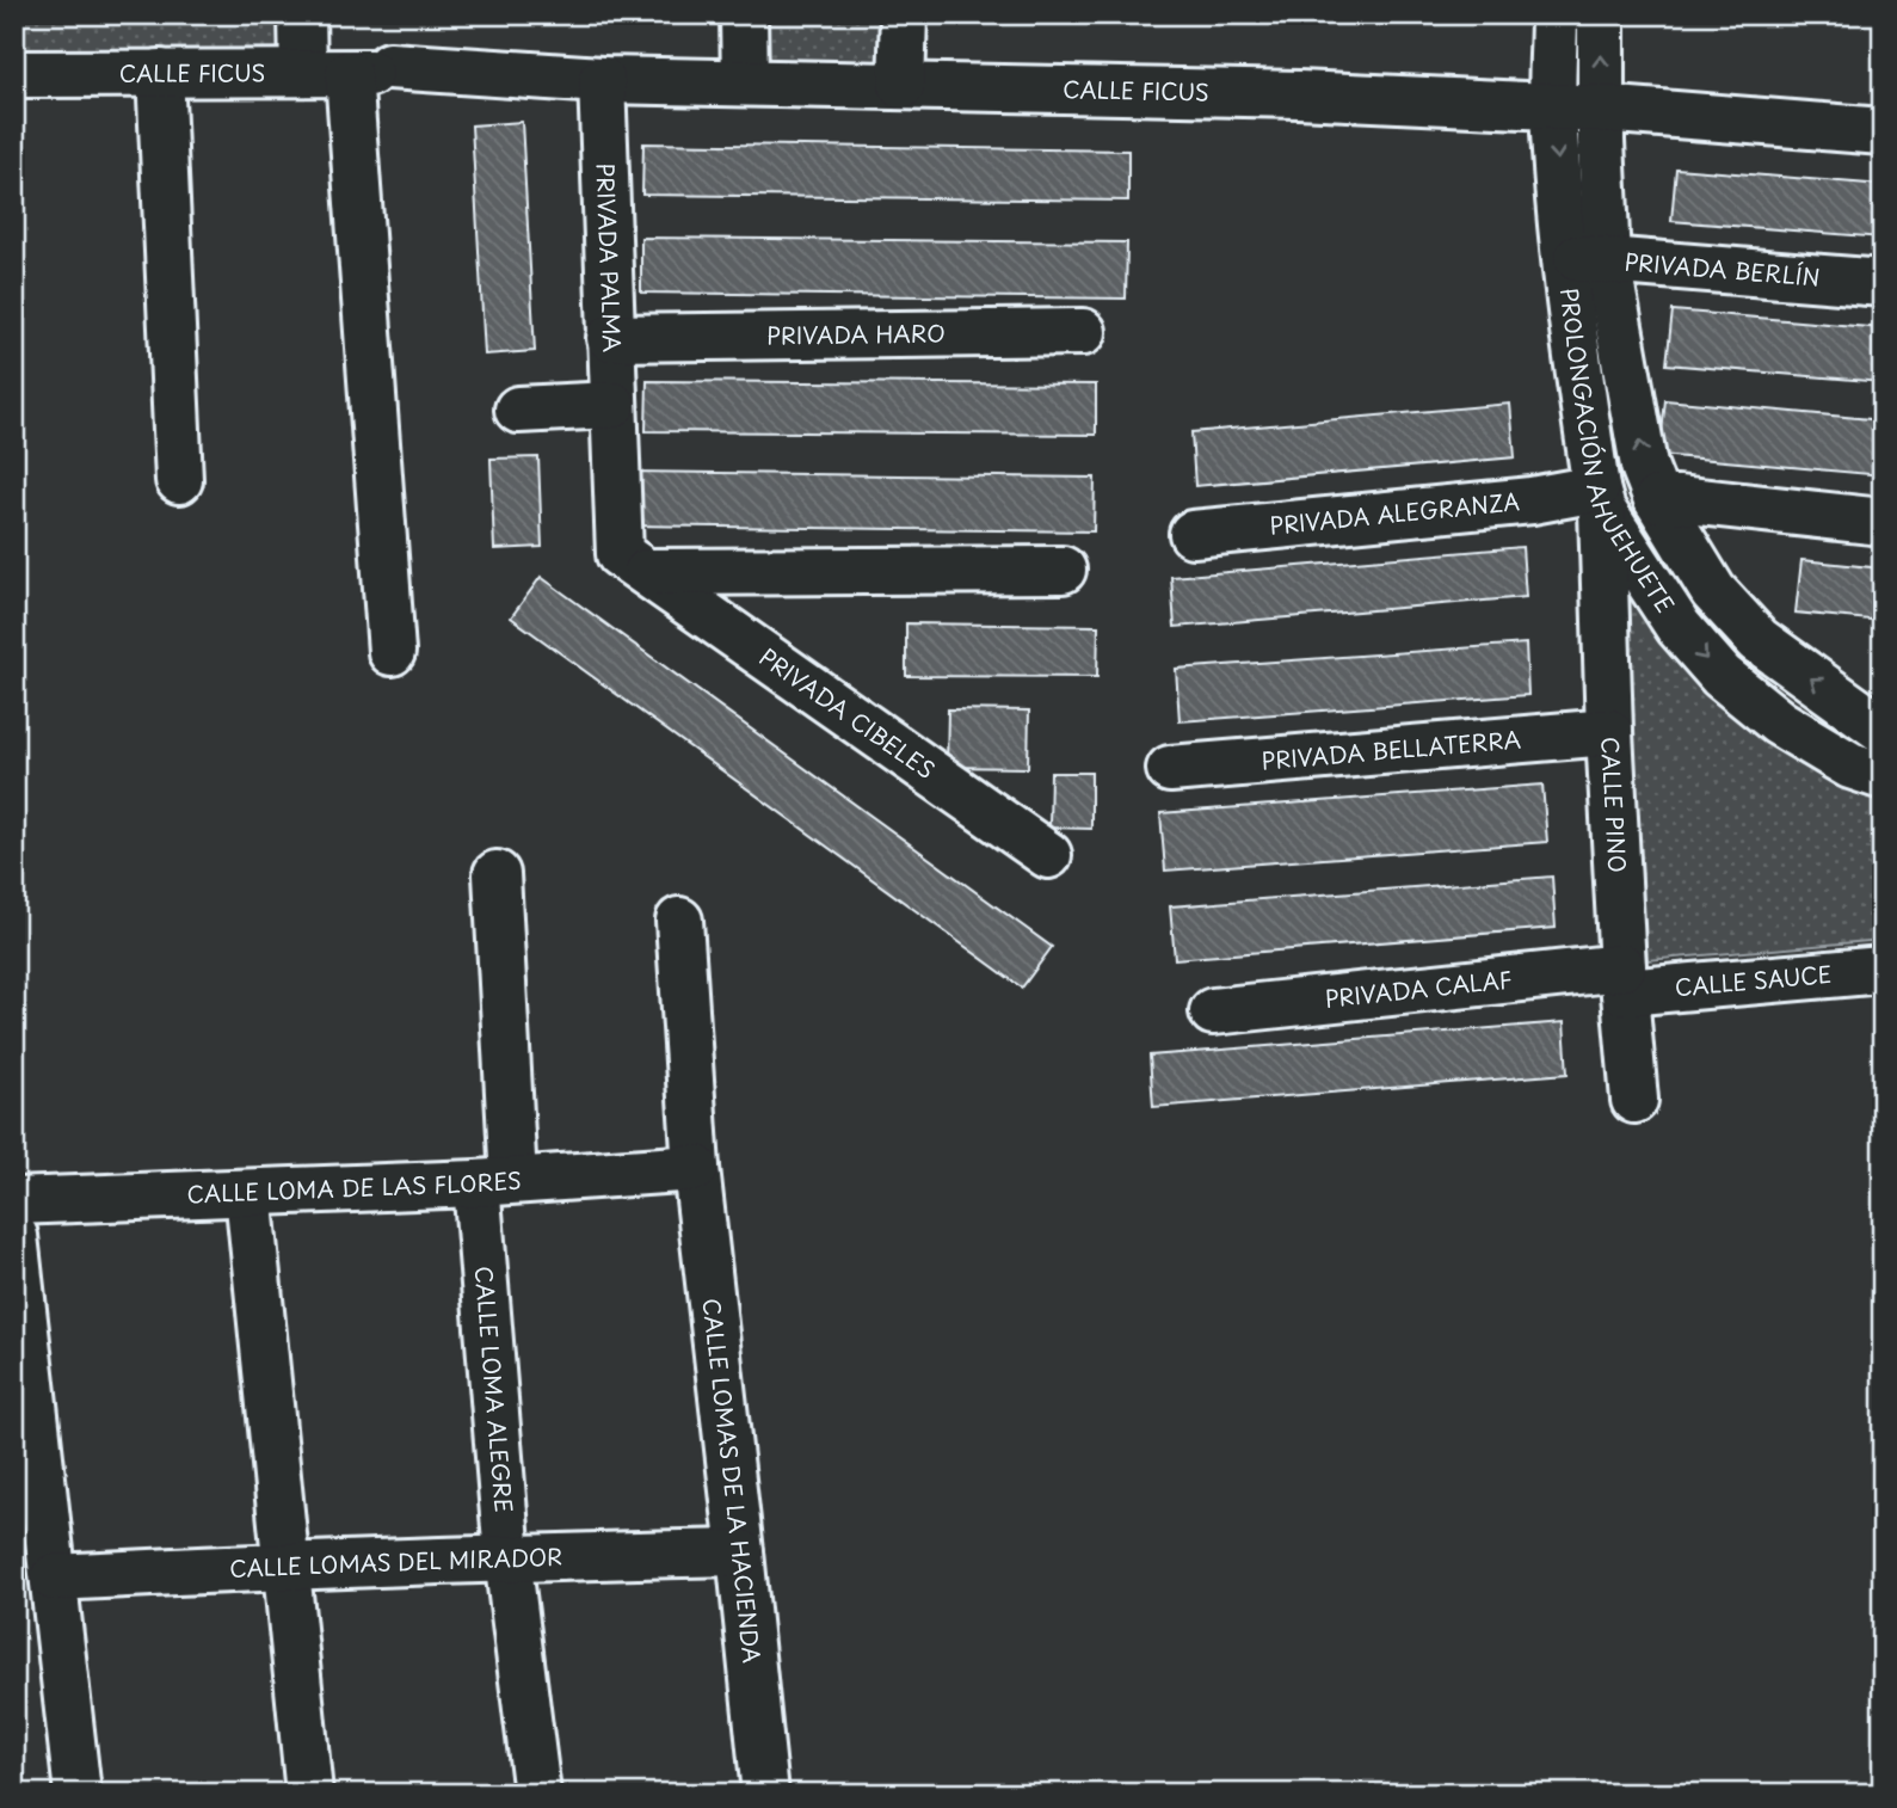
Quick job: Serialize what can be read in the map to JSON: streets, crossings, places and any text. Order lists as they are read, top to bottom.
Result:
{
  "streets": {
    "street": [
      "CALLE FICUS",
      "PRIVADA PALMA",
      "PRIVADA BERLÍN",
      "PRIVADA HARO",
      "PROLONGACIÓN AHUEHUETE",
      "PRIVADA ALEGRANZA",
      "PRIVADA CIBELES",
      "PRIVADA BELLATERRA",
      "CALLE PINO",
      "CALLE SAUCE",
      "PRIVADA CALAF",
      "CALLE LOMA DE LAS FLORES",
      "CALLE LOMA ALEGRE",
      "CALLE LOMAS DE LA HACIENDA",
      "CALLE LOMAS DEL MIRADOR"
    ]
  },
  "crossings": [
    ["CALLE FICUS", "PRIVADA PALMA"],
    ["CALLE FICUS", "PROLONGACIÓN AHUEHUETE"],
    ["PRIVADA PALMA", "PRIVADA HARO"],
    ["PRIVADA PALMA", "PRIVADA CIBELES"],
    ["PRIVADA BERLÍN", "PROLONGACIÓN AHUEHUETE"],
    ["PROLONGACIÓN AHUEHUETE", "PRIVADA ALEGRANZA"],
    ["PROLONGACIÓN AHUEHUETE", "CALLE PINO"],
    ["PRIVADA ALEGRANZA", "CALLE PINO"],
    ["PRIVADA BELLATERRA", "CALLE PINO"],
    ["CALLE PINO", "CALLE SAUCE"],
    ["CALLE PINO", "PRIVADA CALAF"],
    ["CALLE SAUCE", "PRIVADA CALAF"],
    ["CALLE LOMA DE LAS FLORES", "CALLE LOMA ALEGRE"],
    ["CALLE LOMA DE LAS FLORES", "CALLE LOMAS DE LA HACIENDA"],
    ["CALLE LOMA ALEGRE", "CALLE LOMAS DEL MIRADOR"],
    ["CALLE LOMAS DE LA HACIENDA", "CALLE LOMAS DEL MIRADOR"]
  ]
}
